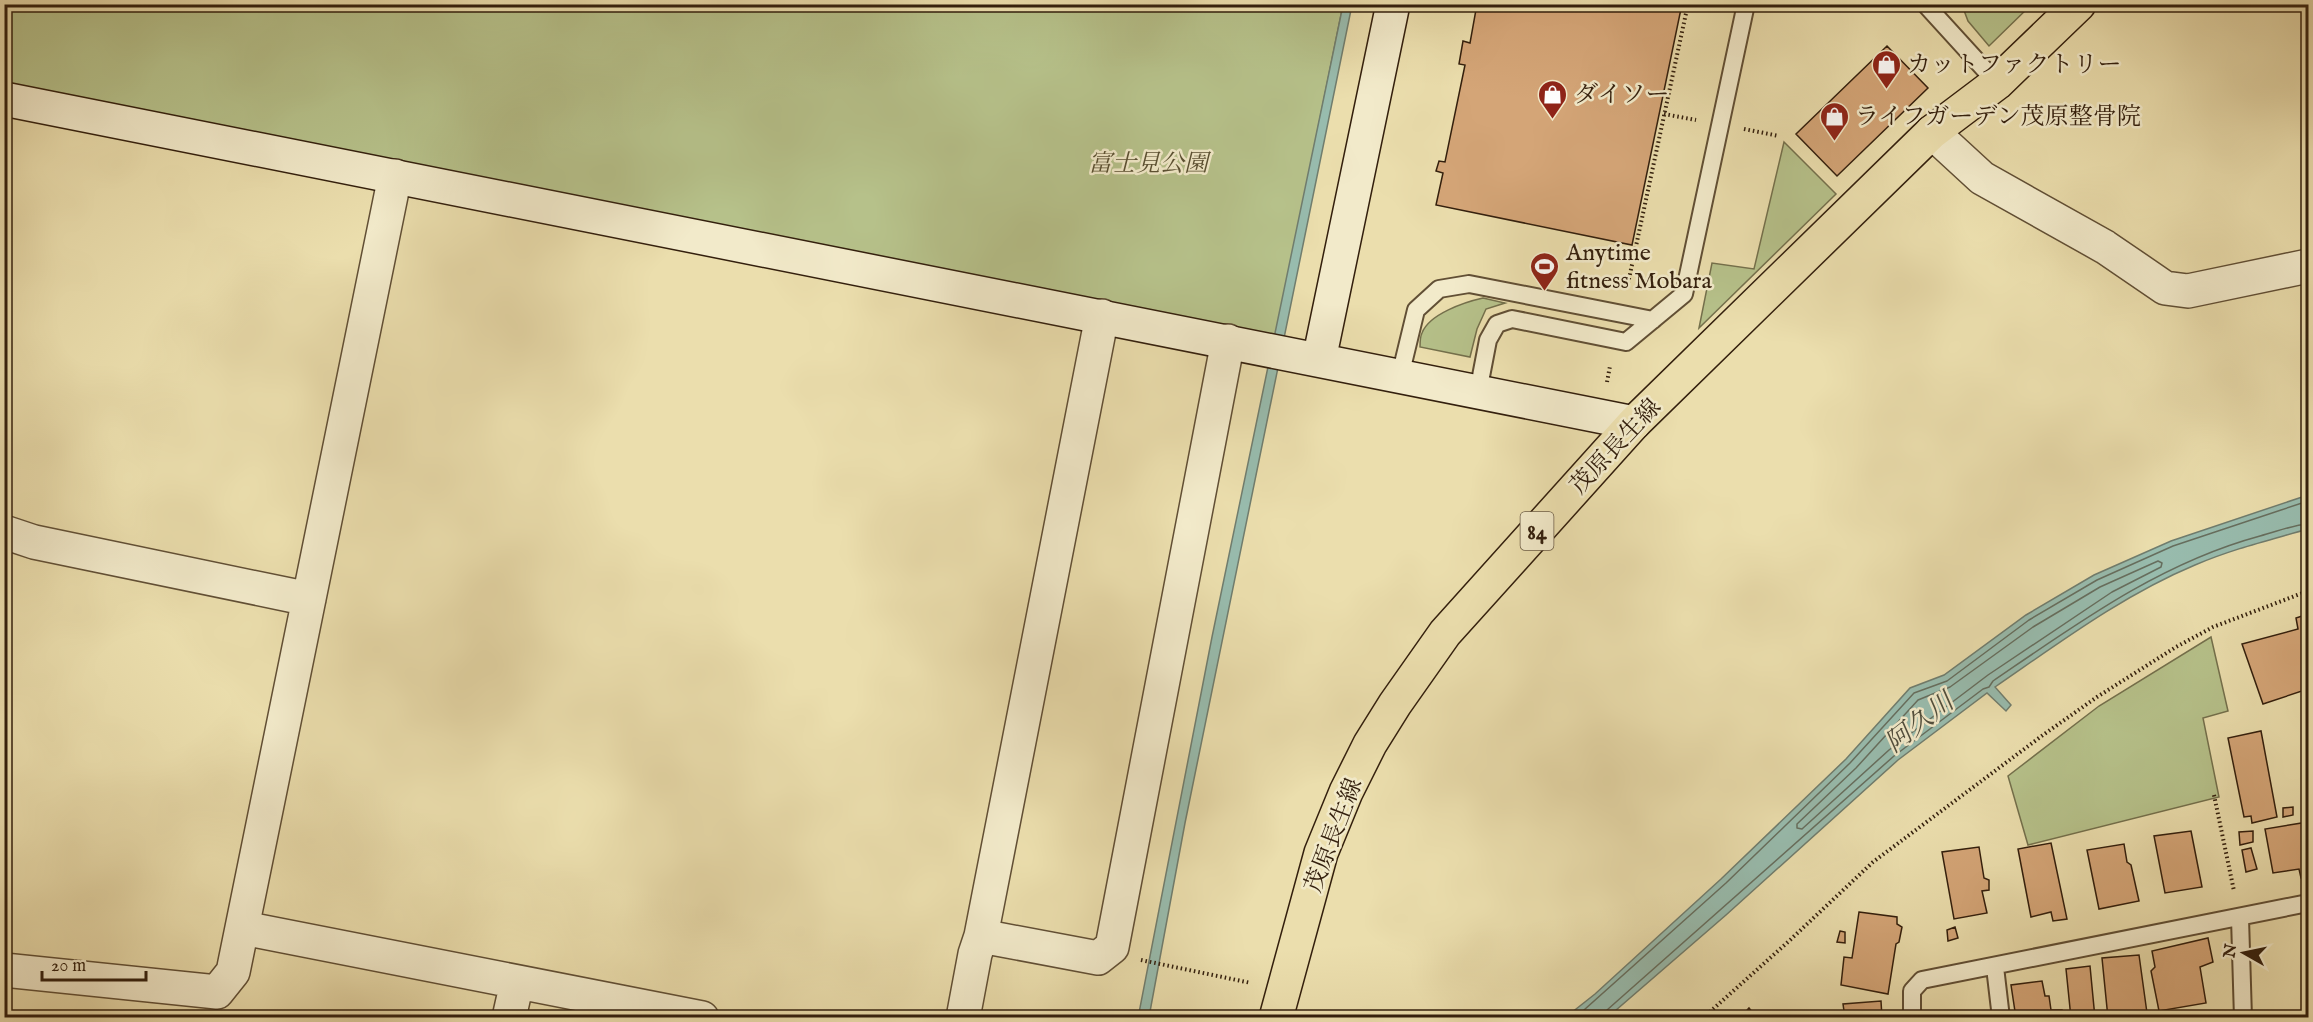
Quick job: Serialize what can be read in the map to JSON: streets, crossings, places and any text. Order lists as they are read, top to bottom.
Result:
{
  "streets": {
    "main road": ["茂原長生線", "84"]
  },
  "water": ["阿久川"],
  "parks": ["富士見公園"],
  "places": {
    "shop": ["カットファクトリー", "ダイソー", "ライフガーデン茂原整骨院"],
    "sports": ["Anytime fitness Mobara"]
  },
  "scale_bar": "20 m",
  "north": "left"
}
